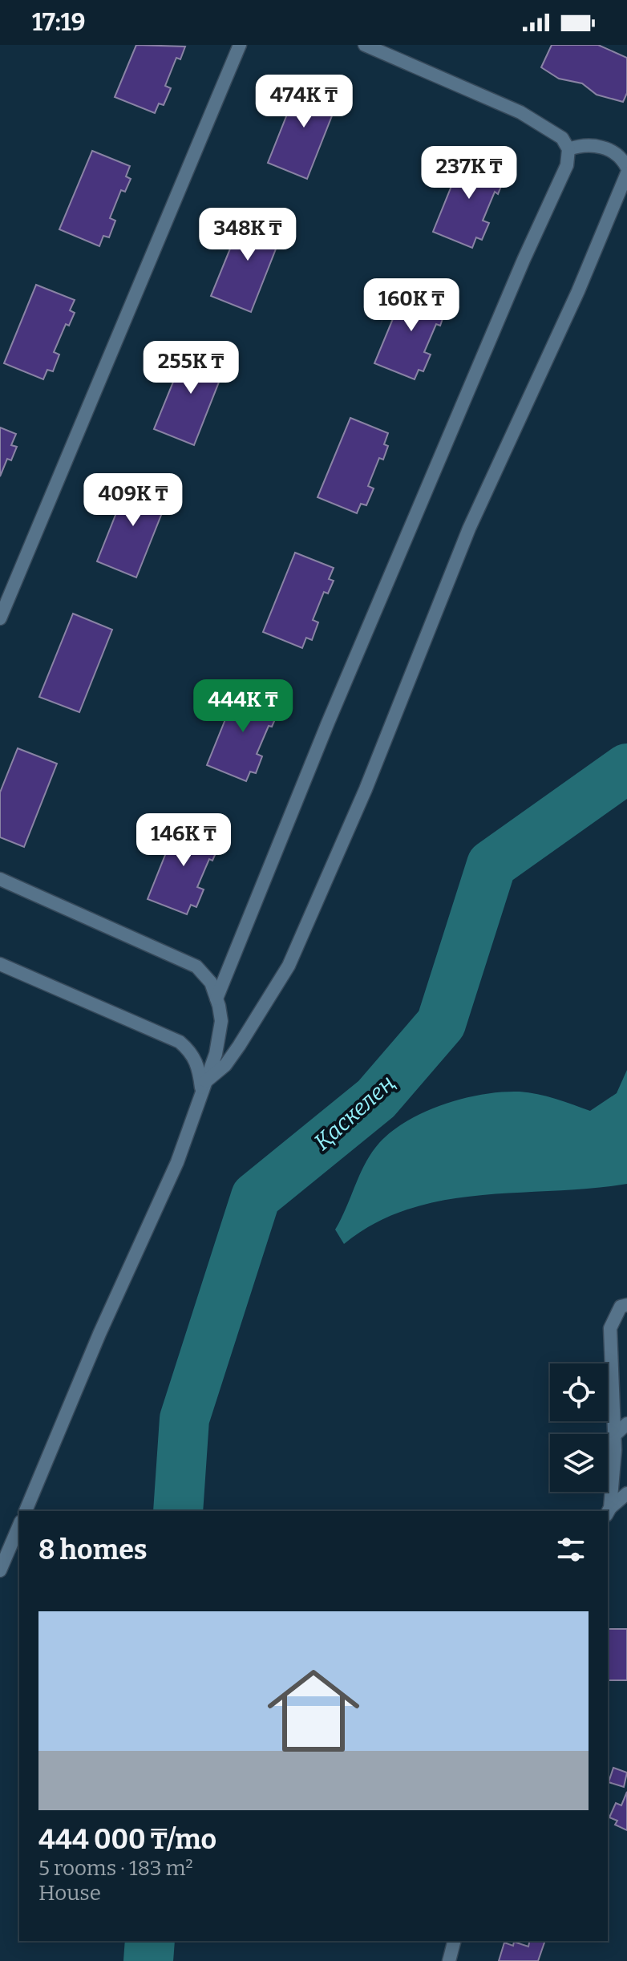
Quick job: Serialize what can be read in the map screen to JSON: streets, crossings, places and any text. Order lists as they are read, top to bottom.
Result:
{
  "water": ["Қаскелең"],
  "page": {
    "status": "17:19",
    "price": [
      "474K ₸",
      "237K ₸",
      "348K ₸",
      "160K ₸",
      "255K ₸",
      "409K ₸",
      "444K ₸",
      "146K ₸"
    ],
    "heading": "8 homes",
    "list": [
      {
        "name": "444 000 ₸/mo",
        "note": "5 rooms · 183 m² · House"
      }
    ]
  }
}
